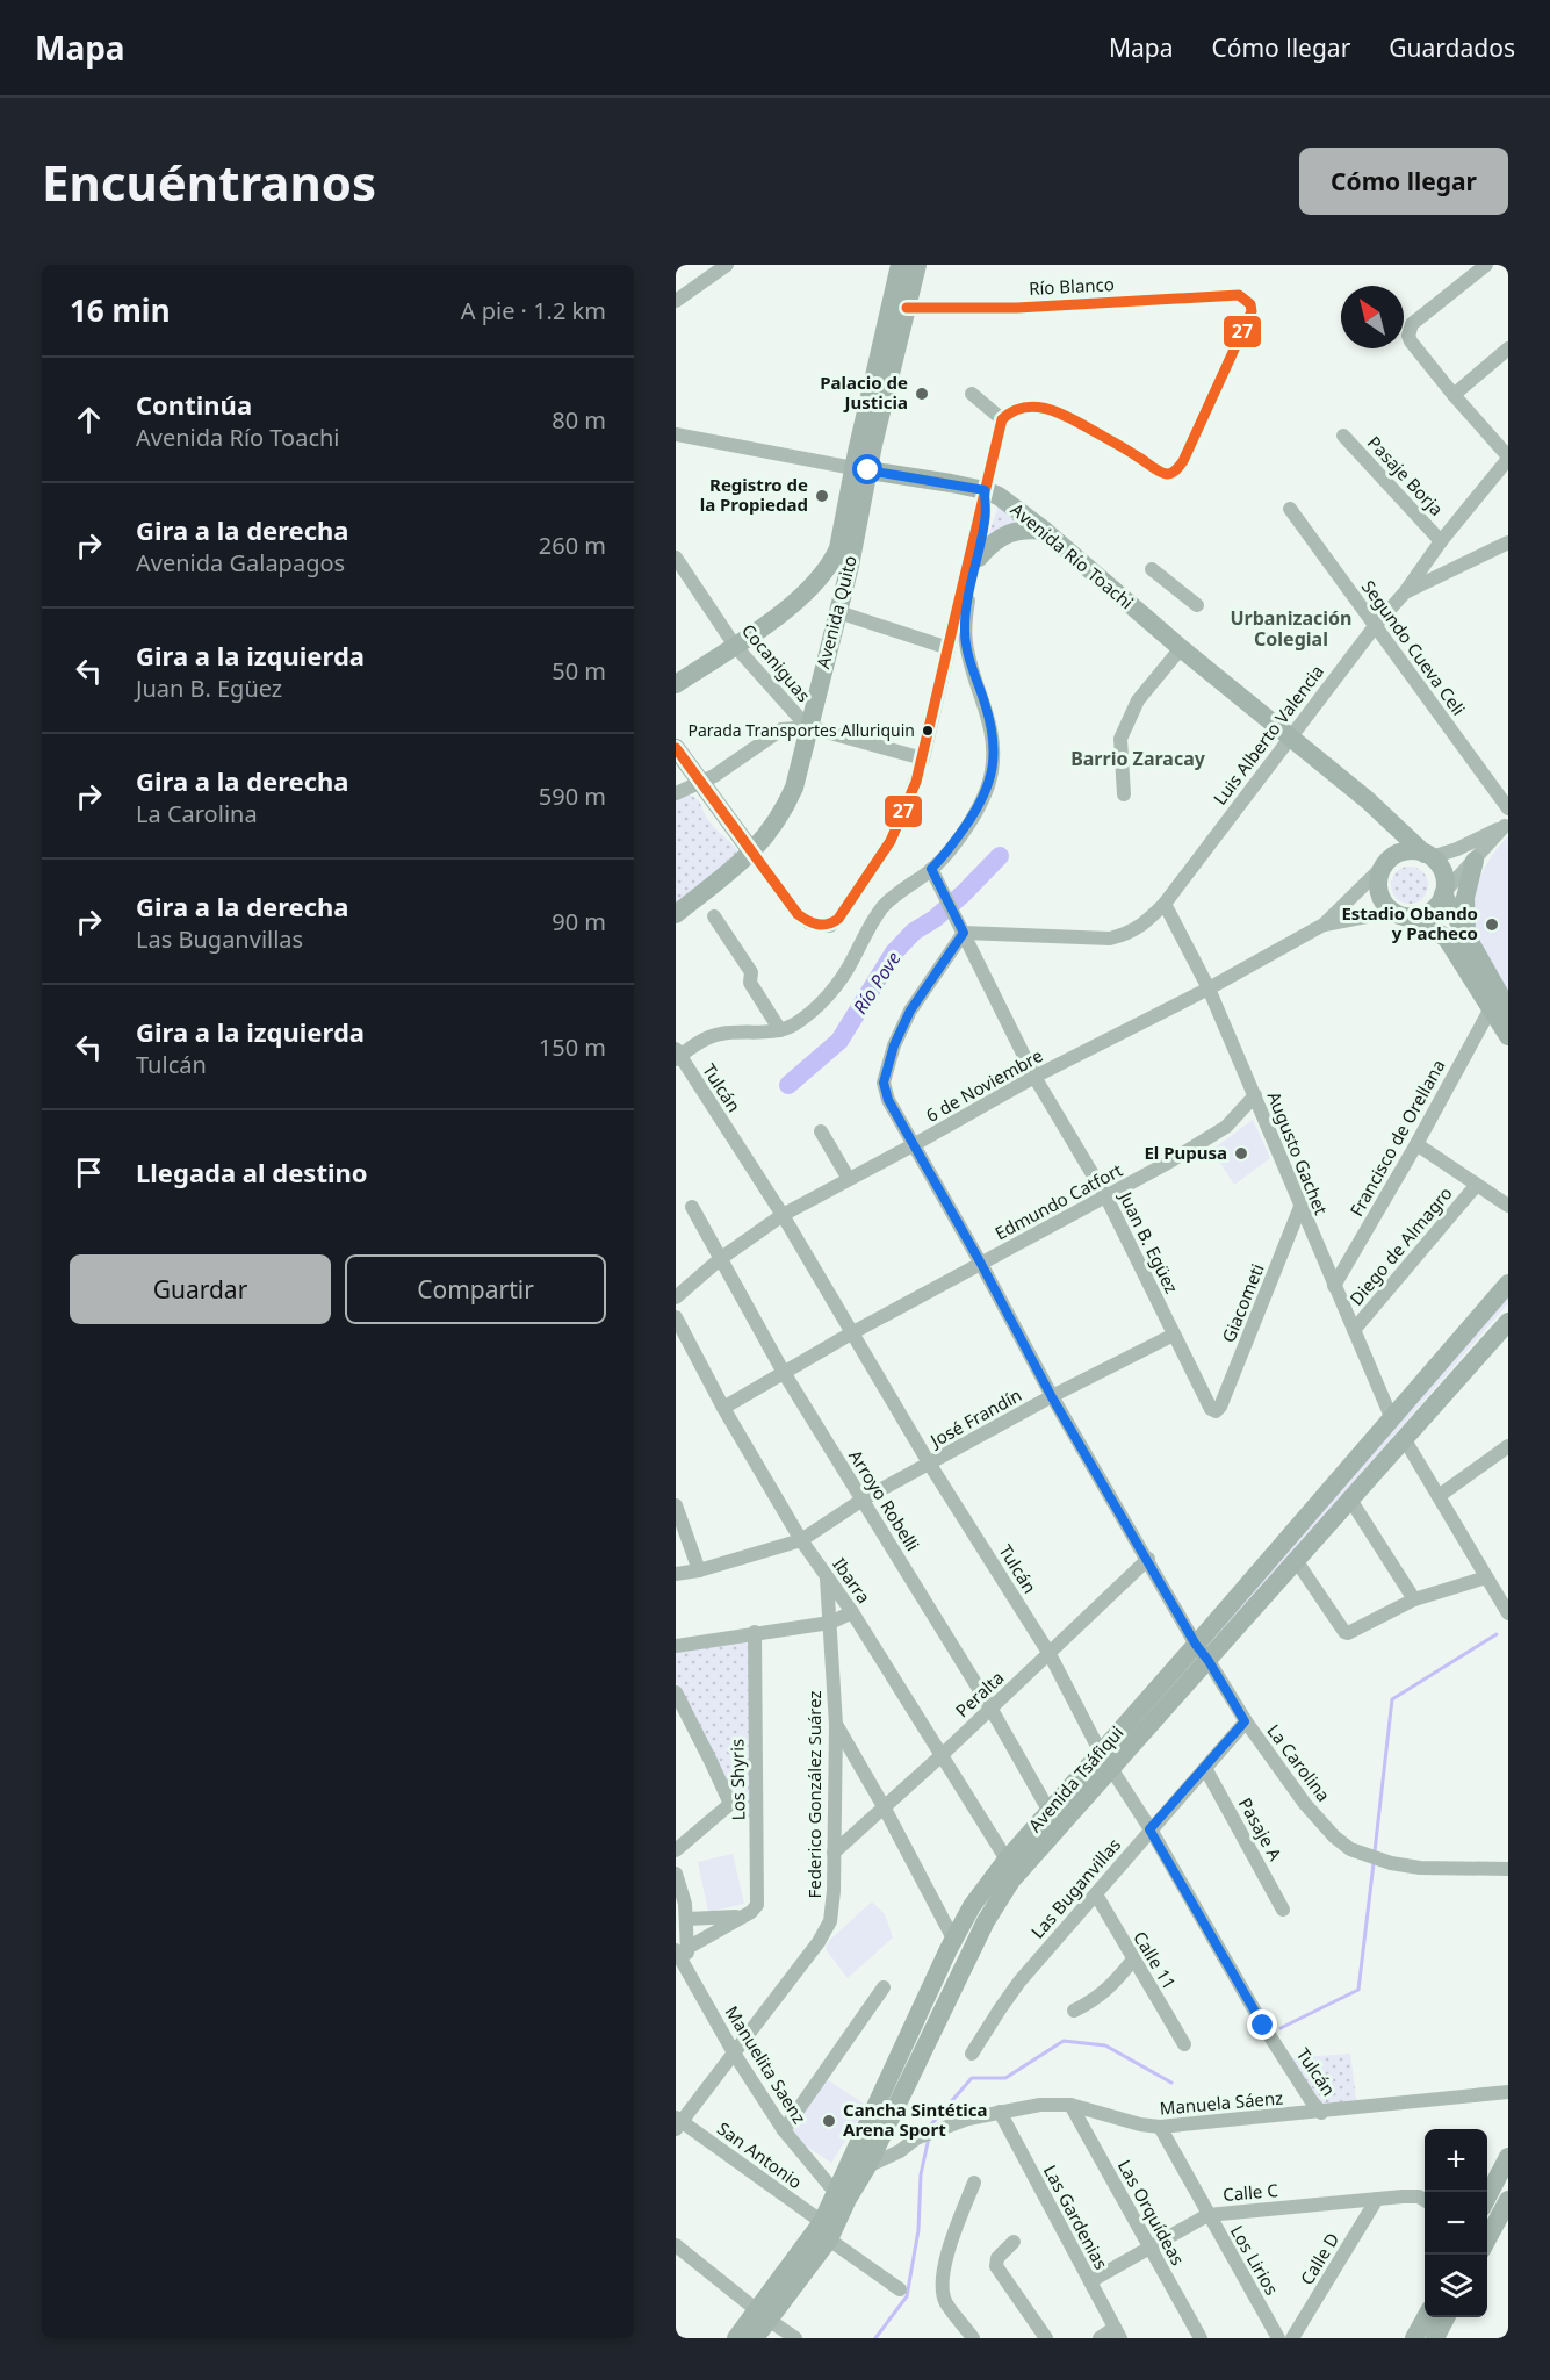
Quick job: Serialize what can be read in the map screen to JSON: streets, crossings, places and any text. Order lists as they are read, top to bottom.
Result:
{
  "streets": {
    "main road": ["Avenida Río Toachi", "Avenida Quito", "Avenida Tsáfiqui"],
    "street": [
      "Río Blanco",
      "Pasaje Borja",
      "Segundo Cueva Celi",
      "Cocaniguas",
      "Luis Alberto Valencia",
      "6 de Noviembre",
      "Tulcán",
      "Francisco de Orellana",
      "Augusto Gachet",
      "Edmundo Catfort",
      "Juan B. Egüez",
      "Diego de Almagro",
      "Giacometi",
      "José Frandín",
      "Arroyo Robelli",
      "Ibarra",
      "Peralta",
      "La Carolina",
      "Los Shyris",
      "Federico González Suárez",
      "Pasaje A",
      "Las Buganvillas",
      "Calle 11",
      "Manuelita Saenz",
      "Manuela Sáenz",
      "San Antonio",
      "Calle C",
      "Las Orquídeas",
      "Las Gardenias",
      "Calle D",
      "Los Lirios"
    ]
  },
  "crossings": [
    ["Río Blanco", "Avenida Quito"],
    ["Pasaje Borja", "Luis Alberto Valencia"],
    ["Avenida Río Toachi", "Avenida Quito"],
    ["Avenida Río Toachi", "Luis Alberto Valencia"],
    ["Avenida Río Toachi", "6 de Noviembre"],
    ["Avenida Quito", "Cocaniguas"],
    ["Segundo Cueva Celi", "Luis Alberto Valencia"],
    ["Luis Alberto Valencia", "Augusto Gachet"],
    ["Luis Alberto Valencia", "Juan B. Egüez"],
    ["Luis Alberto Valencia", "La Carolina"],
    ["6 de Noviembre", "Tulcán"],
    ["6 de Noviembre", "Augusto Gachet"],
    ["6 de Noviembre", "Juan B. Egüez"],
    ["6 de Noviembre", "Arroyo Robelli"],
    ["6 de Noviembre", "La Carolina"],
    ["Tulcán", "Edmundo Catfort"],
    ["Tulcán", "José Frandín"],
    ["Tulcán", "Peralta"],
    ["Tulcán", "Avenida Tsáfiqui"],
    ["Tulcán", "Las Buganvillas"],
    ["Tulcán", "Manuela Sáenz"],
    ["Francisco de Orellana", "Augusto Gachet"],
    ["Augusto Gachet", "Edmundo Catfort"],
    ["Augusto Gachet", "Diego de Almagro"],
    ["Augusto Gachet", "Giacometi"],
    ["Augusto Gachet", "Avenida Tsáfiqui"],
    ["Edmundo Catfort", "Juan B. Egüez"],
    ["Edmundo Catfort", "Arroyo Robelli"],
    ["Edmundo Catfort", "Ibarra"],
    ["Edmundo Catfort", "La Carolina"],
    ["Juan B. Egüez", "Giacometi"],
    ["Juan B. Egüez", "José Frandín"],
    ["Juan B. Egüez", "La Carolina"],
    ["José Frandín", "Arroyo Robelli"],
    ["José Frandín", "Ibarra"],
    ["José Frandín", "La Carolina"],
    ["Arroyo Robelli", "Peralta"],
    ["Arroyo Robelli", "Avenida Tsáfiqui"],
    ["Ibarra", "Peralta"],
    ["Ibarra", "Avenida Tsáfiqui"],
    ["Ibarra", "Federico González Suárez"],
    ["Peralta", "La Carolina"],
    ["Peralta", "Federico González Suárez"],
    ["La Carolina", "Avenida Tsáfiqui"],
    ["La Carolina", "Las Buganvillas"],
    ["Avenida Tsáfiqui", "Manuelita Saenz"],
    ["Avenida Tsáfiqui", "Manuela Sáenz"],
    ["Avenida Tsáfiqui", "San Antonio"],
    ["Federico González Suárez", "Manuelita Saenz"],
    ["Federico González Suárez", "San Antonio"],
    ["Pasaje A", "Las Buganvillas"],
    ["Las Buganvillas", "Calle 11"],
    ["Manuela Sáenz", "Las Orquídeas"],
    ["Manuela Sáenz", "Las Gardenias"],
    ["Manuela Sáenz", "Los Lirios"],
    ["Calle C", "Las Orquídeas"],
    ["Calle C", "Las Gardenias"],
    ["Calle C", "Calle D"],
    ["Calle C", "Los Lirios"]
  ],
  "districts": ["Urbanización Colegial", "Barrio Zaracay"],
  "water": ["Río Pove"],
  "places": [
    "Palacio de Justicia",
    "Registro de la Propiedad",
    "Parada Transportes Alluriquin",
    "Estadio Obando y Pacheco",
    "El Pupusa",
    "Cancha Sintética Arena Sport"
  ],
  "lines": ["transit line 27"],
  "north": "top left",
  "page": {
    "header": "Mapa",
    "nav": ["Mapa", "Cómo llegar", "Guardados"],
    "buttons": [
      "Cómo llegar",
      ["Guardar", "Compartir"]
    ],
    "title": "Encuéntranos",
    "heading": ["16 min", "A pie · 1.2 km"],
    "list": [
      ["Continúa", "Avenida Río Toachi", "80 m"],
      ["Gira a la derecha", "Avenida Galapagos", "260 m"],
      ["Gira a la izquierda", "Juan B. Egüez", "50 m"],
      ["Gira a la derecha", "La Carolina", "590 m"],
      ["Gira a la derecha", "Las Buganvillas", "90 m"],
      ["Gira a la izquierda", "Tulcán", "150 m"],
      "Llegada al destino"
    ],
    "map_buttons": ["+", "−"]
  }
}
